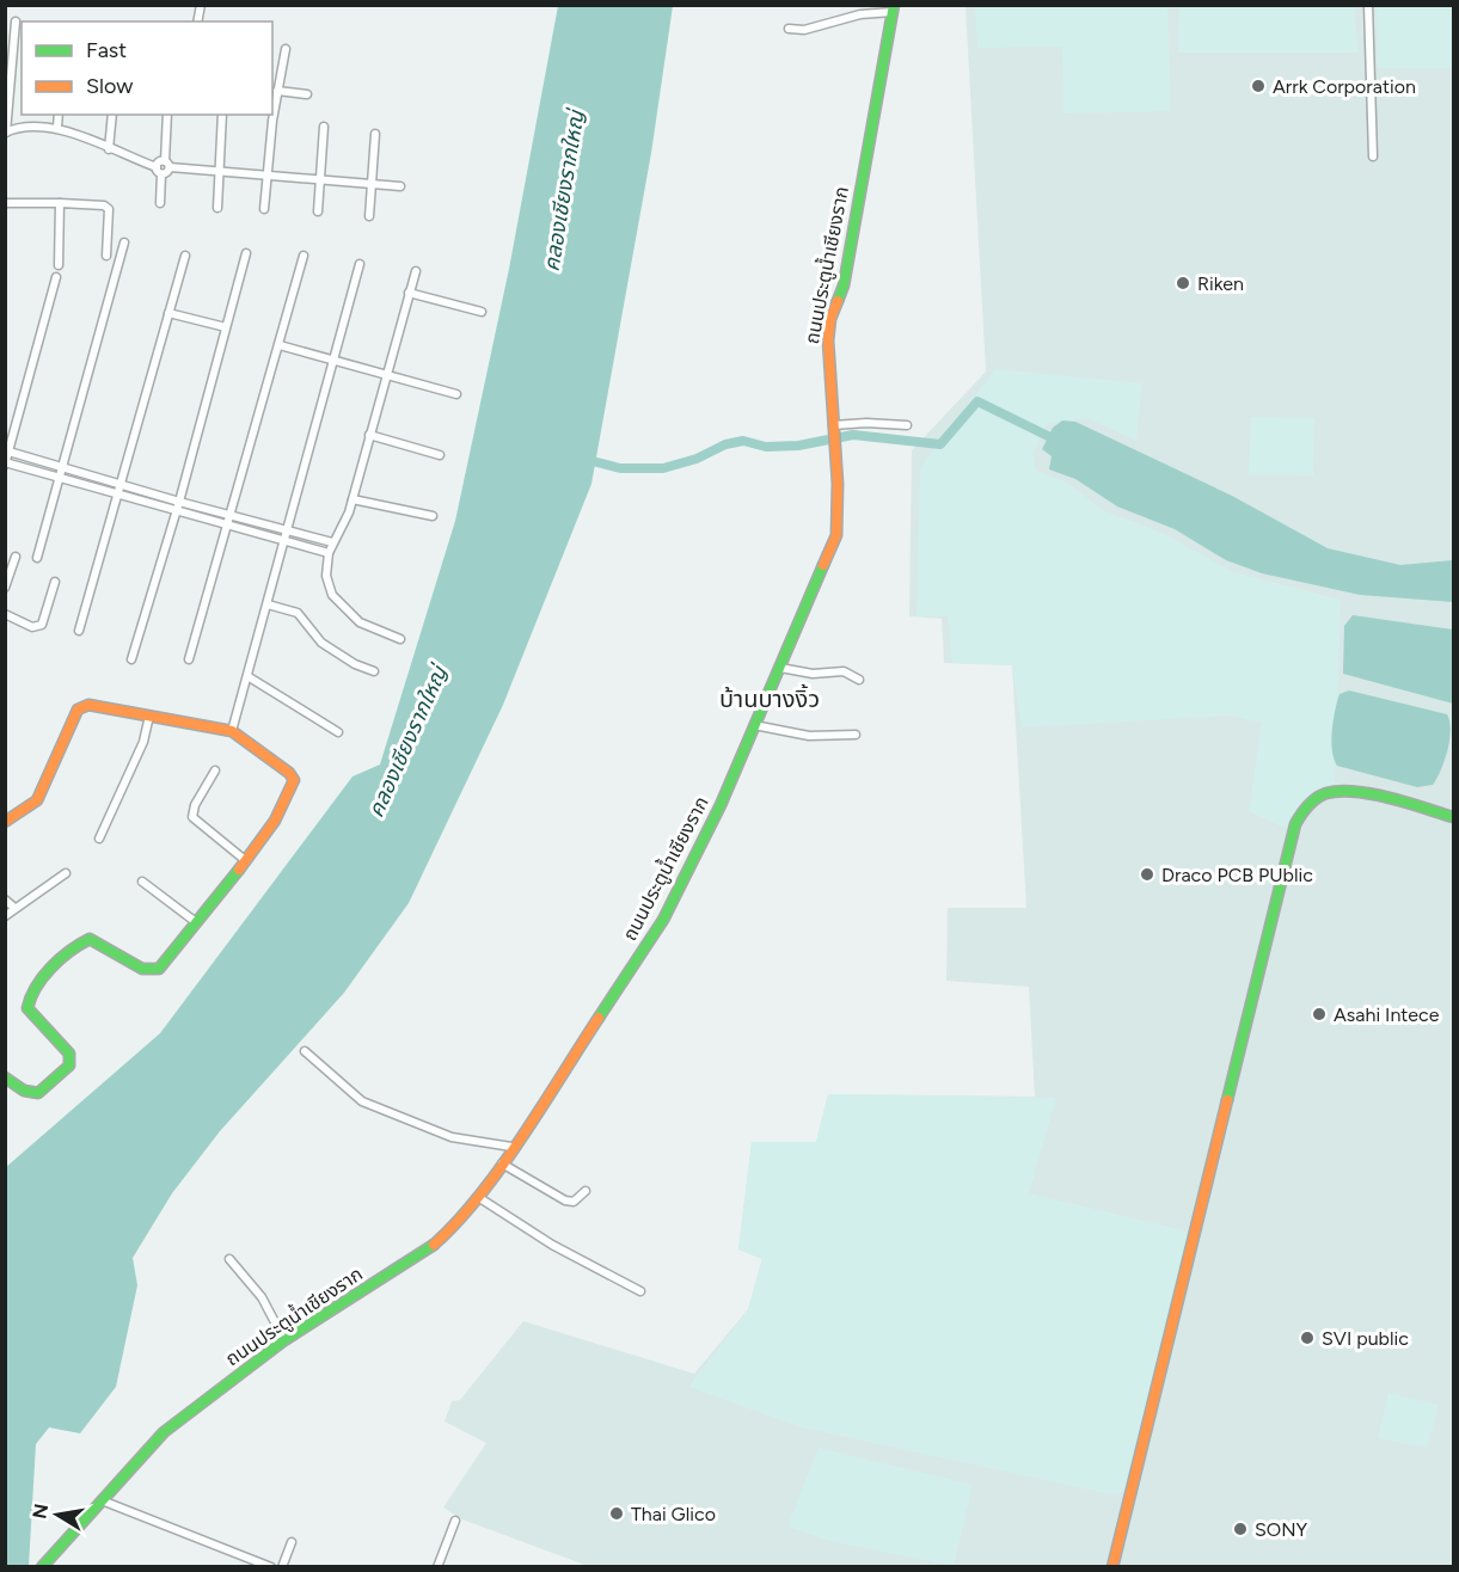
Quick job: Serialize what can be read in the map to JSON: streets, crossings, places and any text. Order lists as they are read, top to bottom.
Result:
{
  "streets": {
    "street": ["ถนนประตูน้ำเชียงราก"]
  },
  "districts": ["บ้านบางงิ้ว"],
  "water": ["คลองเชียงรากใหญ่"],
  "places": [
    "Arrk Corporation",
    "Riken",
    "Draco PCB PUblic",
    "Asahi Intece",
    "SVI public",
    "Thai Glico",
    "SONY"
  ],
  "legend": ["Fast", "Slow"],
  "north": "left"
}
